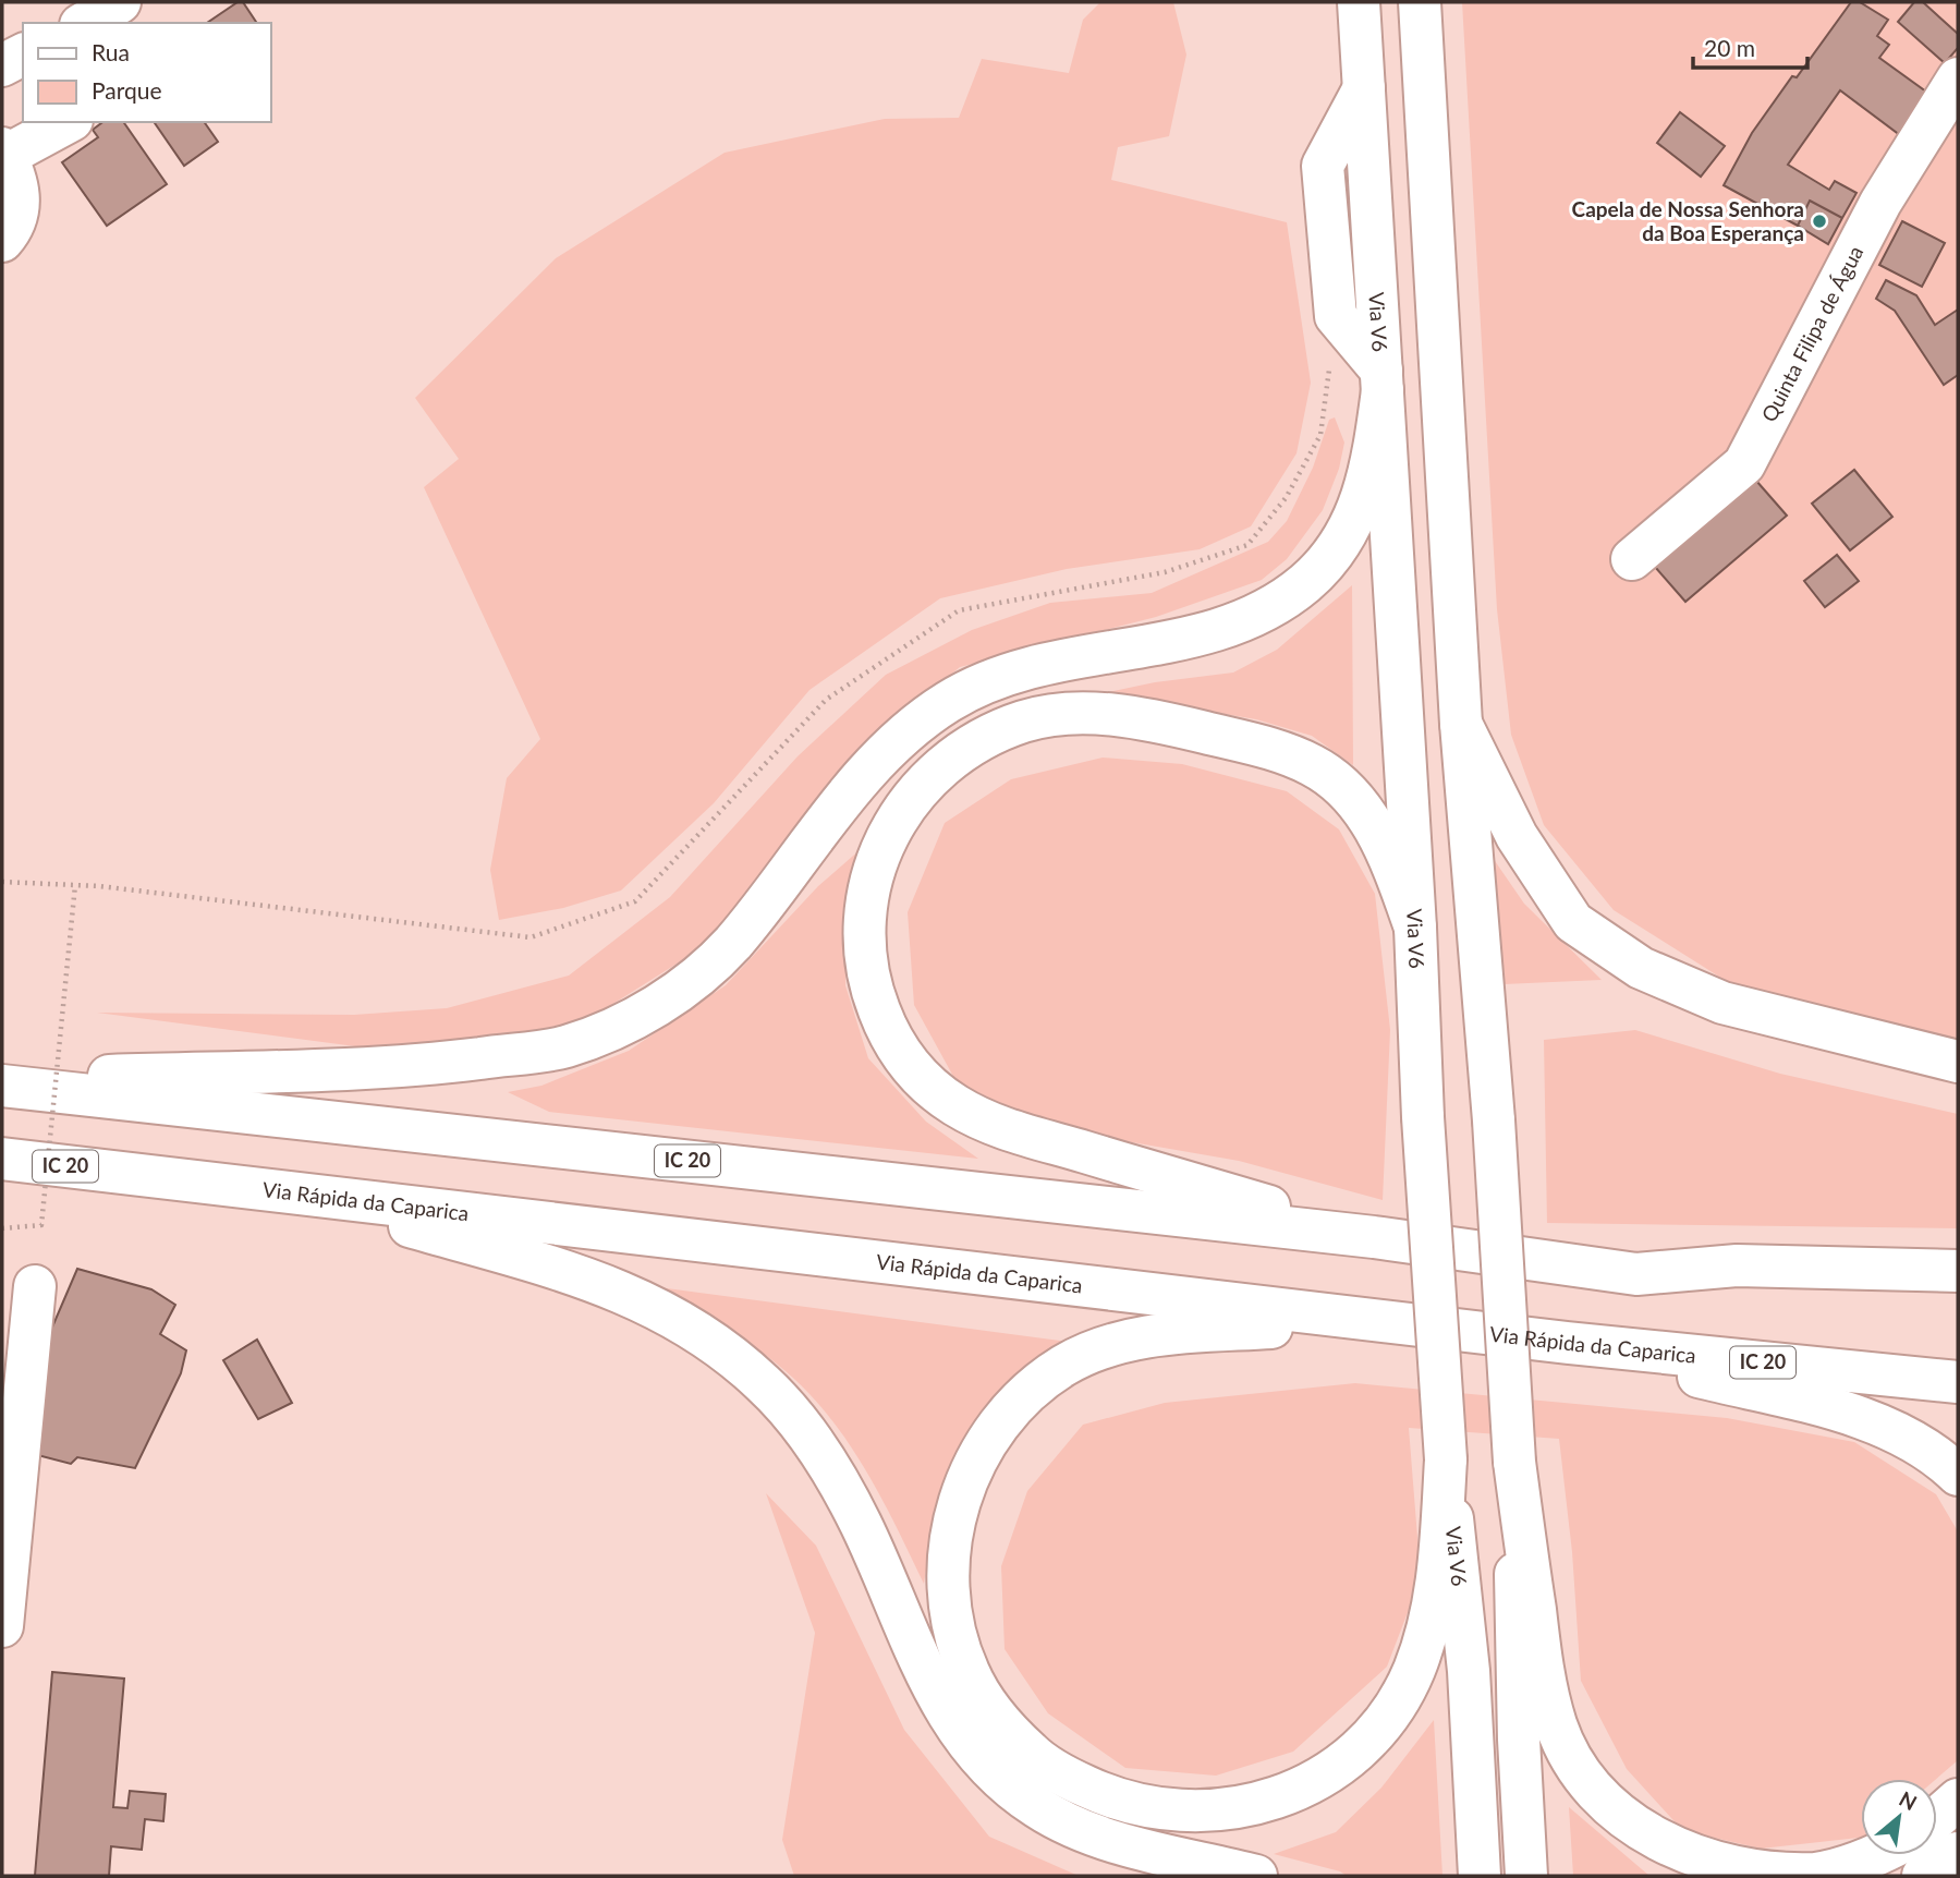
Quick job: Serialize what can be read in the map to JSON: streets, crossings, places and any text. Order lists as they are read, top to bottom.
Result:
{
  "streets": {
    "main road": [
      "Via V6",
      "Quinta Filipa de Água",
      "IC 20",
      "Via Rápida da Caparica"
    ]
  },
  "places": ["Capela de Nossa Senhora da Boa Esperança"],
  "legend": ["Rua", "Parque"],
  "scale_bar": "20 m",
  "north": "top right"
}
